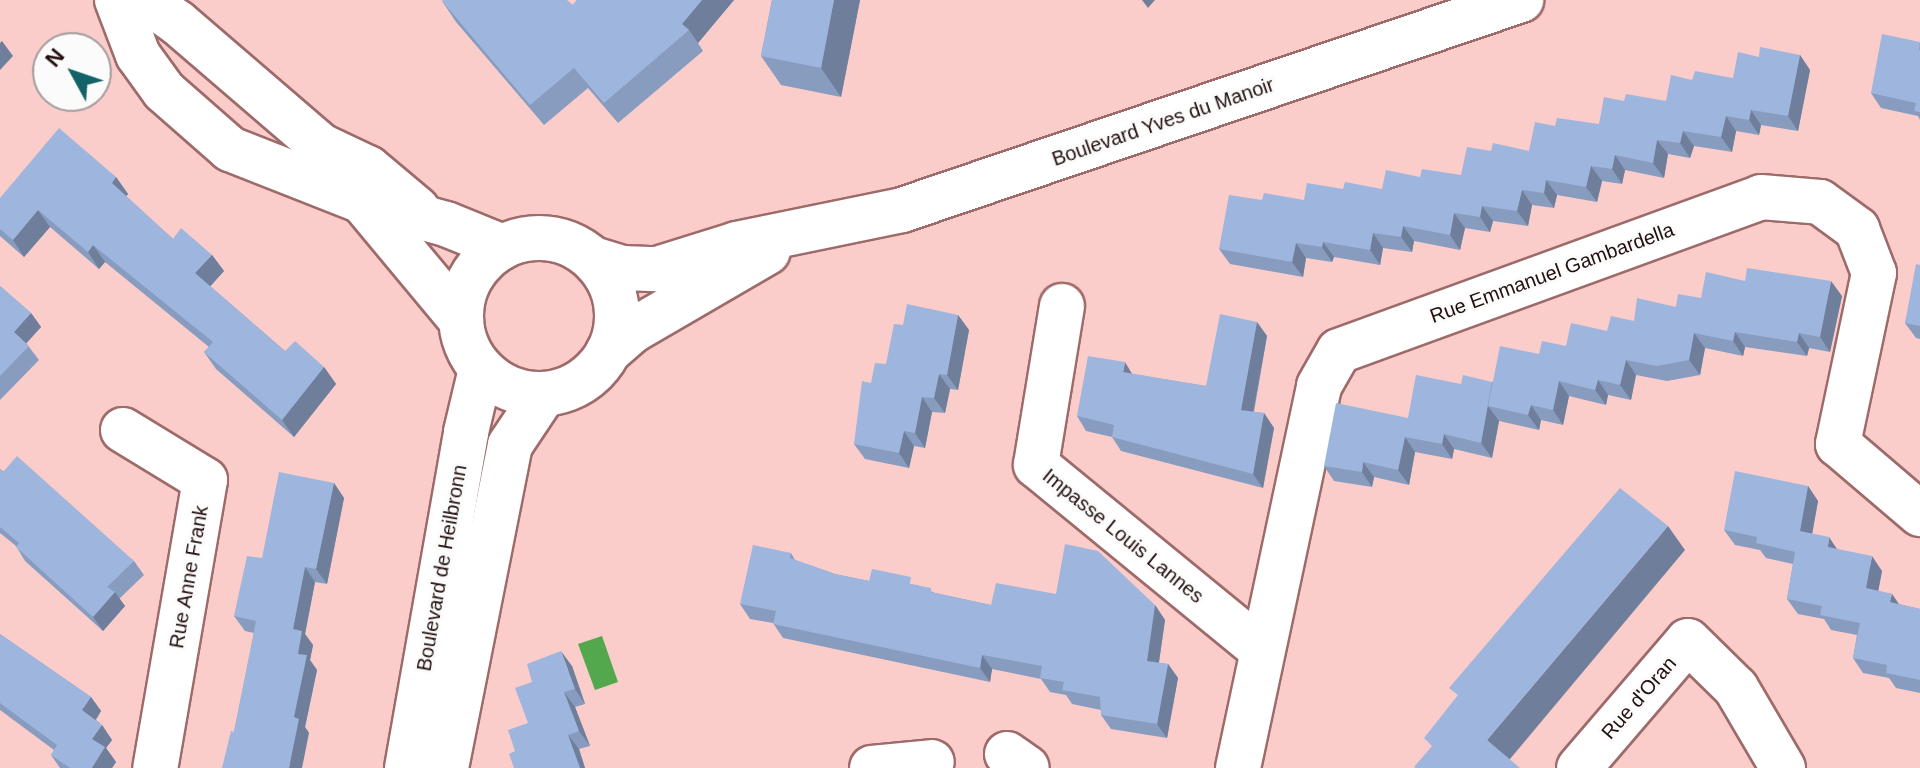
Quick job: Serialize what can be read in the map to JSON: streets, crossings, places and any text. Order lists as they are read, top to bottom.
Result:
{
  "streets": {
    "street": [
      "Boulevard Yves du Manoir",
      "Rue Emmanuel Gambardella",
      "Impasse Louis Lannes",
      "Boulevard de Heilbronn",
      "Rue Anne Frank",
      "Rue d'Oran"
    ]
  },
  "crossings": [
    ["Boulevard Yves du Manoir", "Boulevard de Heilbronn"],
    ["Rue Emmanuel Gambardella", "Impasse Louis Lannes"]
  ],
  "north": "top left"
}
